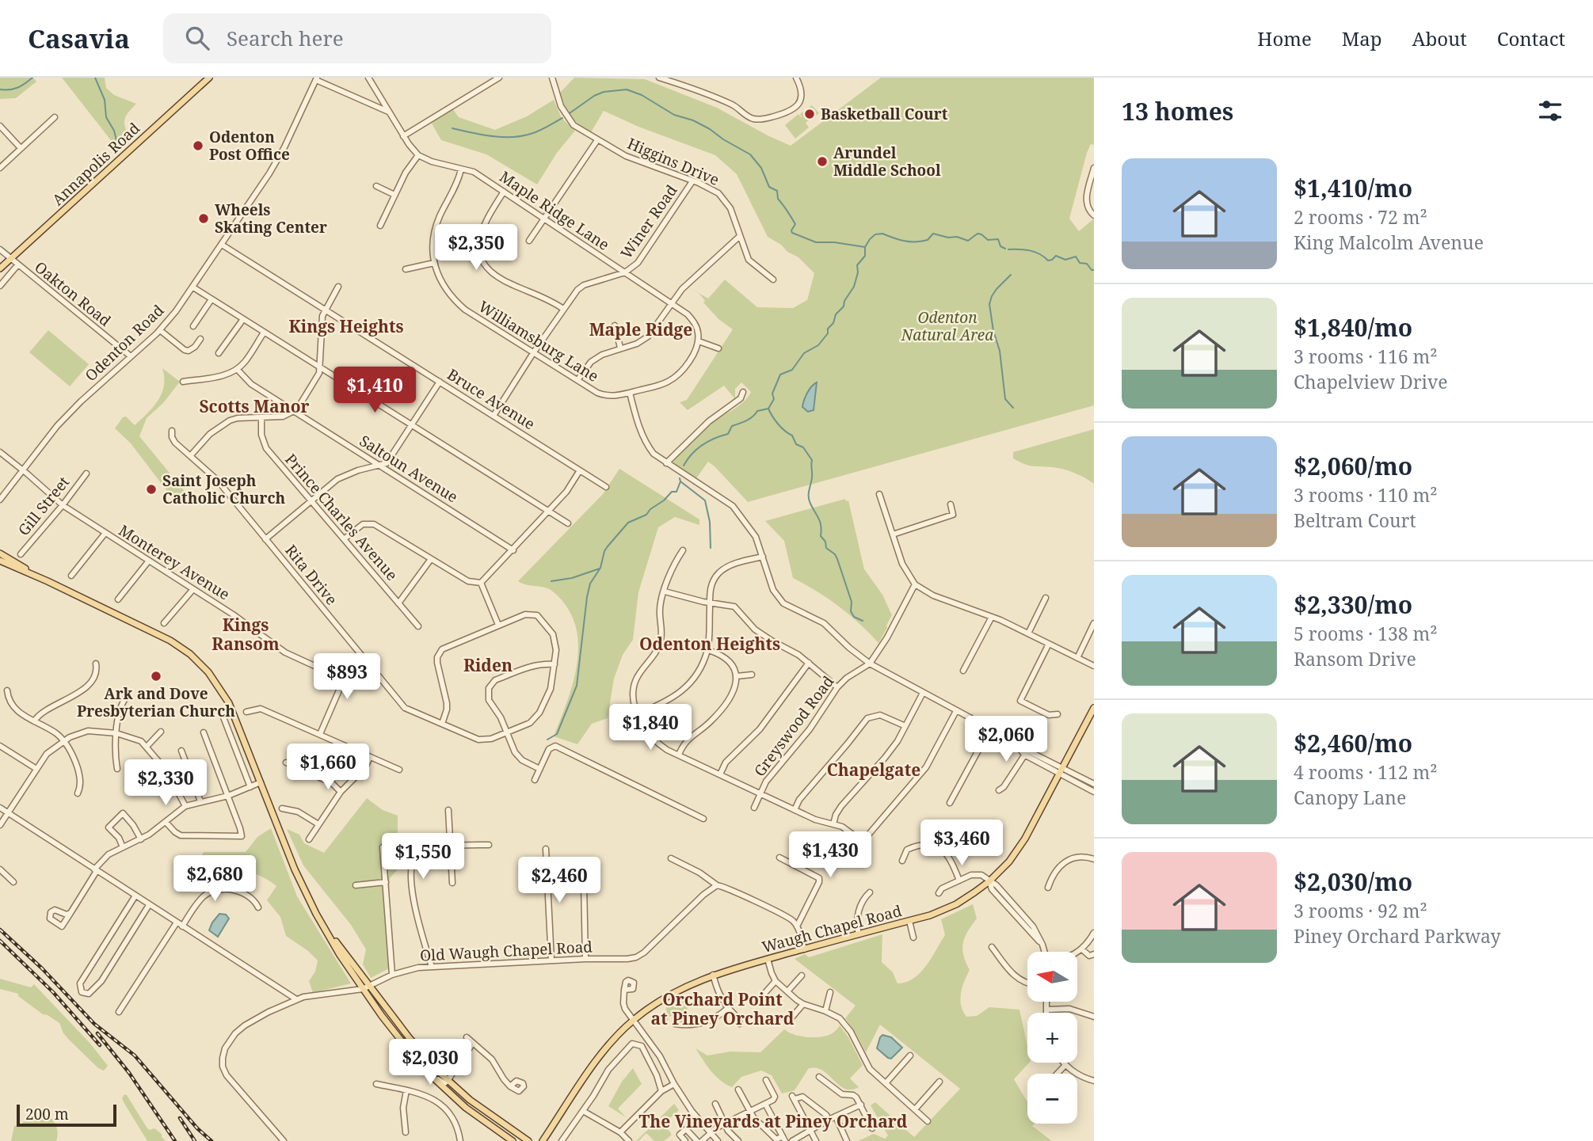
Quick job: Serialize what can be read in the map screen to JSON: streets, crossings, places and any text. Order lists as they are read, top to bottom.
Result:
{
  "streets": {
    "main road": ["Annapolis Road", "Waugh Chapel Road"],
    "street": [
      "Higgins Drive",
      "Maple Ridge Lane",
      "Winer Road",
      "Oakton Road",
      "Williamsburg Lane",
      "Odenton Road",
      "Bruce Avenue",
      "Saltoun Avenue",
      "Gill Street",
      "Prince Charles Avenue",
      "Monterey Avenue",
      "Rita Drive",
      "Greyswood Road",
      "Old Waugh Chapel Road"
    ]
  },
  "crossings": [
    ["Higgins Drive", "Winer Road"],
    ["Annapolis Road", "Oakton Road"],
    ["Maple Ridge Lane", "Winer Road"],
    ["Maple Ridge Lane", "Williamsburg Lane"],
    ["Winer Road", "Williamsburg Lane"],
    ["Winer Road", "Bruce Avenue"],
    ["Oakton Road", "Odenton Road"],
    ["Odenton Road", "Bruce Avenue"],
    ["Odenton Road", "Monterey Avenue"],
    ["Gill Street", "Monterey Avenue"]
  ],
  "districts": [
    "Kings Heights",
    "Maple Ridge",
    "Scotts Manor",
    "Kings Ransom",
    "Odenton Heights",
    "Riden",
    "Chapelgate",
    "Orchard Point at Piney Orchard",
    "The Vineyards at Piney Orchard"
  ],
  "parks": ["Odenton Natural Area"],
  "places": [
    "Basketball Court",
    "Odenton Post Office",
    "Arundel Middle School",
    "Wheels Skating Center",
    "Saint Joseph Catholic Church",
    "Ark and Dove Presbyterian Church"
  ],
  "scale_bar": "200 m",
  "north": "left",
  "page": {
    "header": "Casavia",
    "search": "Search here",
    "nav": [
      "Home",
      "Map",
      "About",
      "Contact"
    ],
    "heading": "13 homes",
    "list": [
      {
        "name": "$1,410/mo",
        "note": "2 rooms · 72 m² · King Malcolm Avenue"
      },
      {
        "name": "$1,840/mo",
        "note": "3 rooms · 116 m² · Chapelview Drive"
      },
      {
        "name": "$2,060/mo",
        "note": "3 rooms · 110 m² · Beltram Court"
      },
      {
        "name": "$2,330/mo",
        "note": "5 rooms · 138 m² · Ransom Drive"
      },
      {
        "name": "$2,460/mo",
        "note": "4 rooms · 112 m² · Canopy Lane"
      },
      {
        "name": "$2,030/mo",
        "note": "3 rooms · 92 m² · Piney Orchard Parkway"
      }
    ],
    "price": [
      "$2,350",
      "$1,410",
      "$893",
      "$1,840",
      "$2,060",
      "$1,660",
      "$2,330",
      "$3,460",
      "$1,430",
      "$1,550",
      "$2,680",
      "$2,460",
      "$2,030"
    ],
    "map_buttons": ["+", "−"],
    "scale": "200 m"
  }
}
